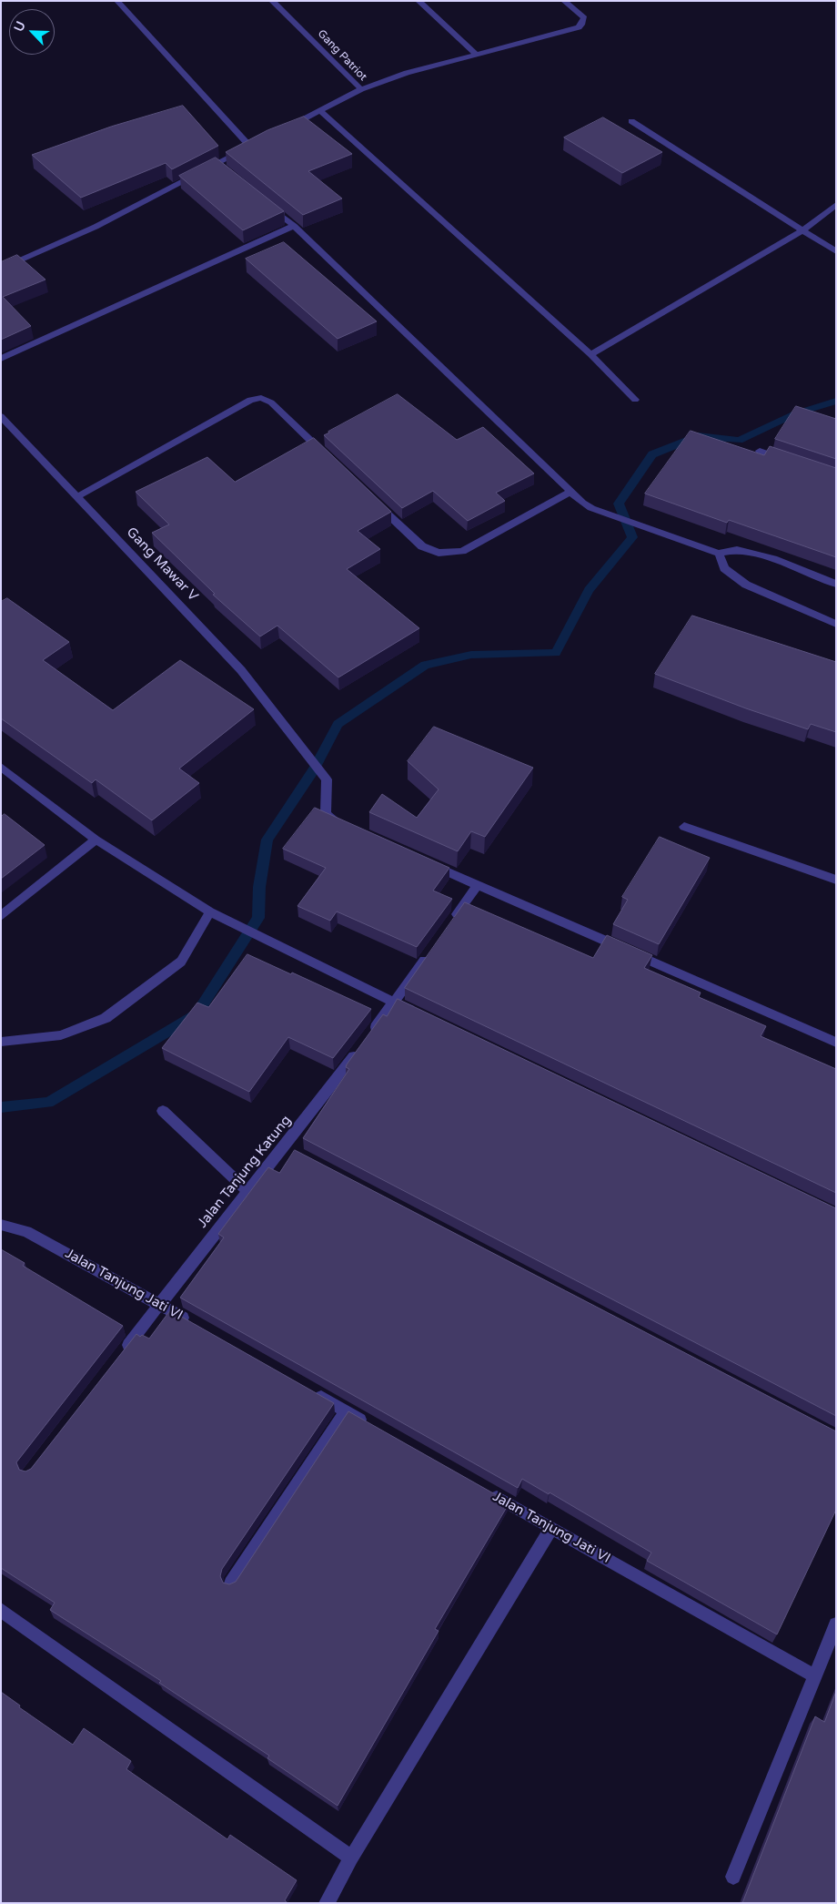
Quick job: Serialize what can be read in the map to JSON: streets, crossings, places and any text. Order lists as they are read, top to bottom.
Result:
{
  "streets": {
    "street": [
      "Gang Patriot",
      "Gang Mawar V",
      "Jalan Tanjung Katung",
      "Jalan Tanjung Jati VI"
    ]
  },
  "crossings": [
    ["Jalan Tanjung Katung", "Jalan Tanjung Jati VI"]
  ],
  "north": "top left"
}
